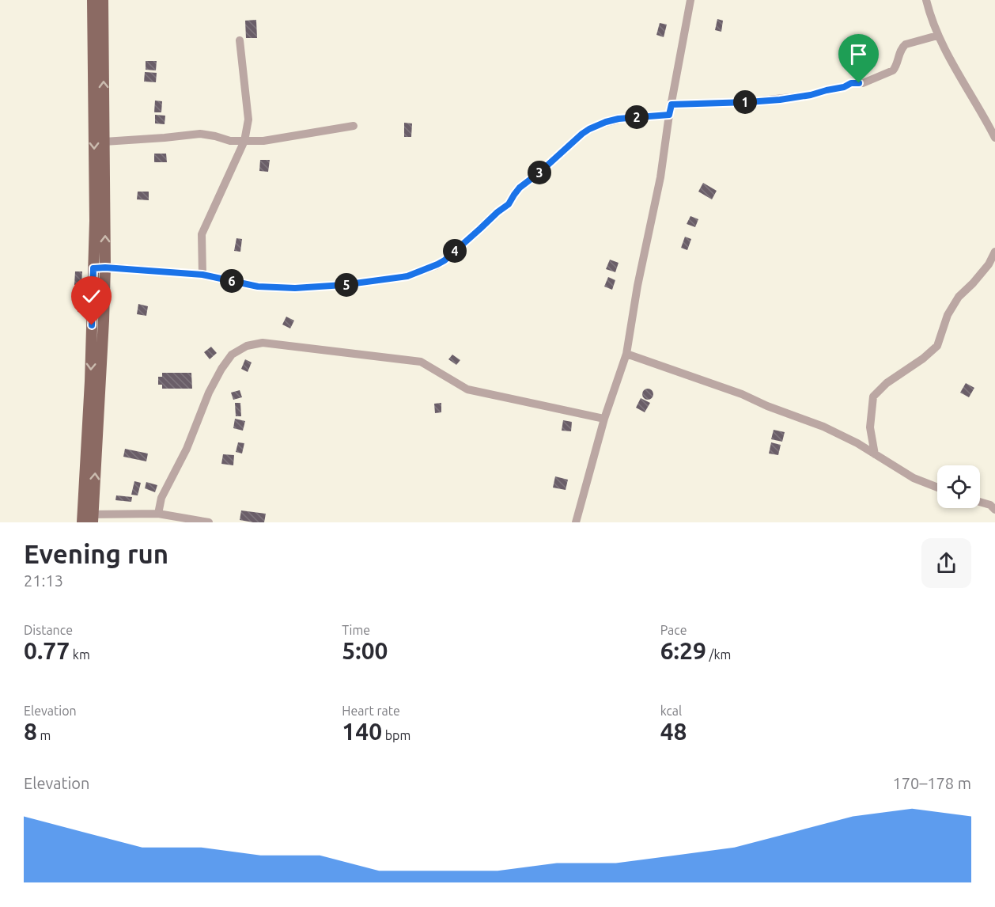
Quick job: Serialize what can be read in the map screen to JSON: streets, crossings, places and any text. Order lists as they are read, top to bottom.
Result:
{
  "page": {
    "pins": [
      "1",
      "2",
      "3",
      "4",
      "6",
      "5"
    ],
    "heading": ["Evening run", "21:13"],
    "stats": [
      ["Distance", "0.77 km"],
      ["Time", "5:00"],
      ["Pace", "6:29 /km"],
      ["Elevation", "8 m"],
      ["Heart rate", "140 bpm"],
      ["kcal", "48"]
    ],
    "chart": ["Elevation", "170–178 m"]
  }
}
